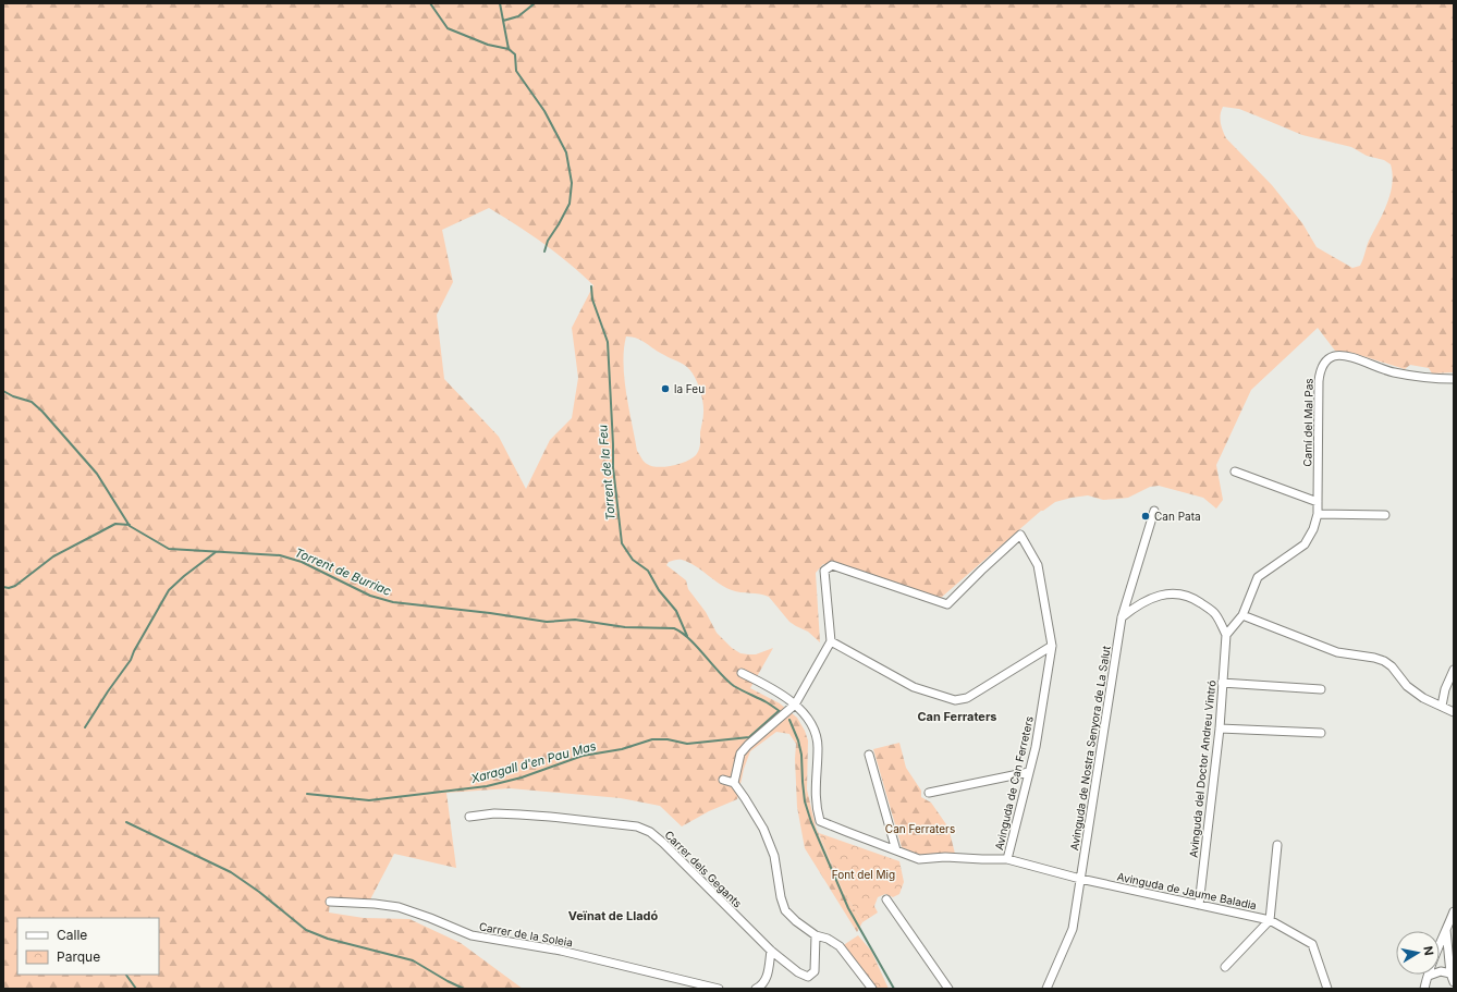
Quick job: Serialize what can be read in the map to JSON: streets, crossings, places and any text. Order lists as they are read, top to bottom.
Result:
{
  "streets": {
    "street": [
      "Camí del Mal Pas",
      "Avinguda de Nostra Senyora de La Salut",
      "Avinguda del Doctor Andreu Vintró",
      "Avinguda de Can Ferreters",
      "Carrer dels Gegants",
      "Avinguda de Jaume Baladia",
      "Carrer de la Soleia"
    ]
  },
  "crossings": [
    ["Camí del Mal Pas", "Avinguda del Doctor Andreu Vintró"],
    ["Avinguda de Nostra Senyora de La Salut", "Avinguda de Jaume Baladia"],
    ["Avinguda del Doctor Andreu Vintró", "Avinguda de Jaume Baladia"],
    ["Avinguda de Can Ferreters", "Avinguda de Jaume Baladia"]
  ],
  "districts": ["Can Ferraters", "Veïnat de Lladó"],
  "water": ["Torrent de la Feu", "Torrent de Burriac", "Xaragall d'en Pau Mas"],
  "parks": ["Can Ferraters", "Font del Mig"],
  "places": ["la Feu", "Can Pata"],
  "legend": ["Calle", "Parque"],
  "north": "right"
}
